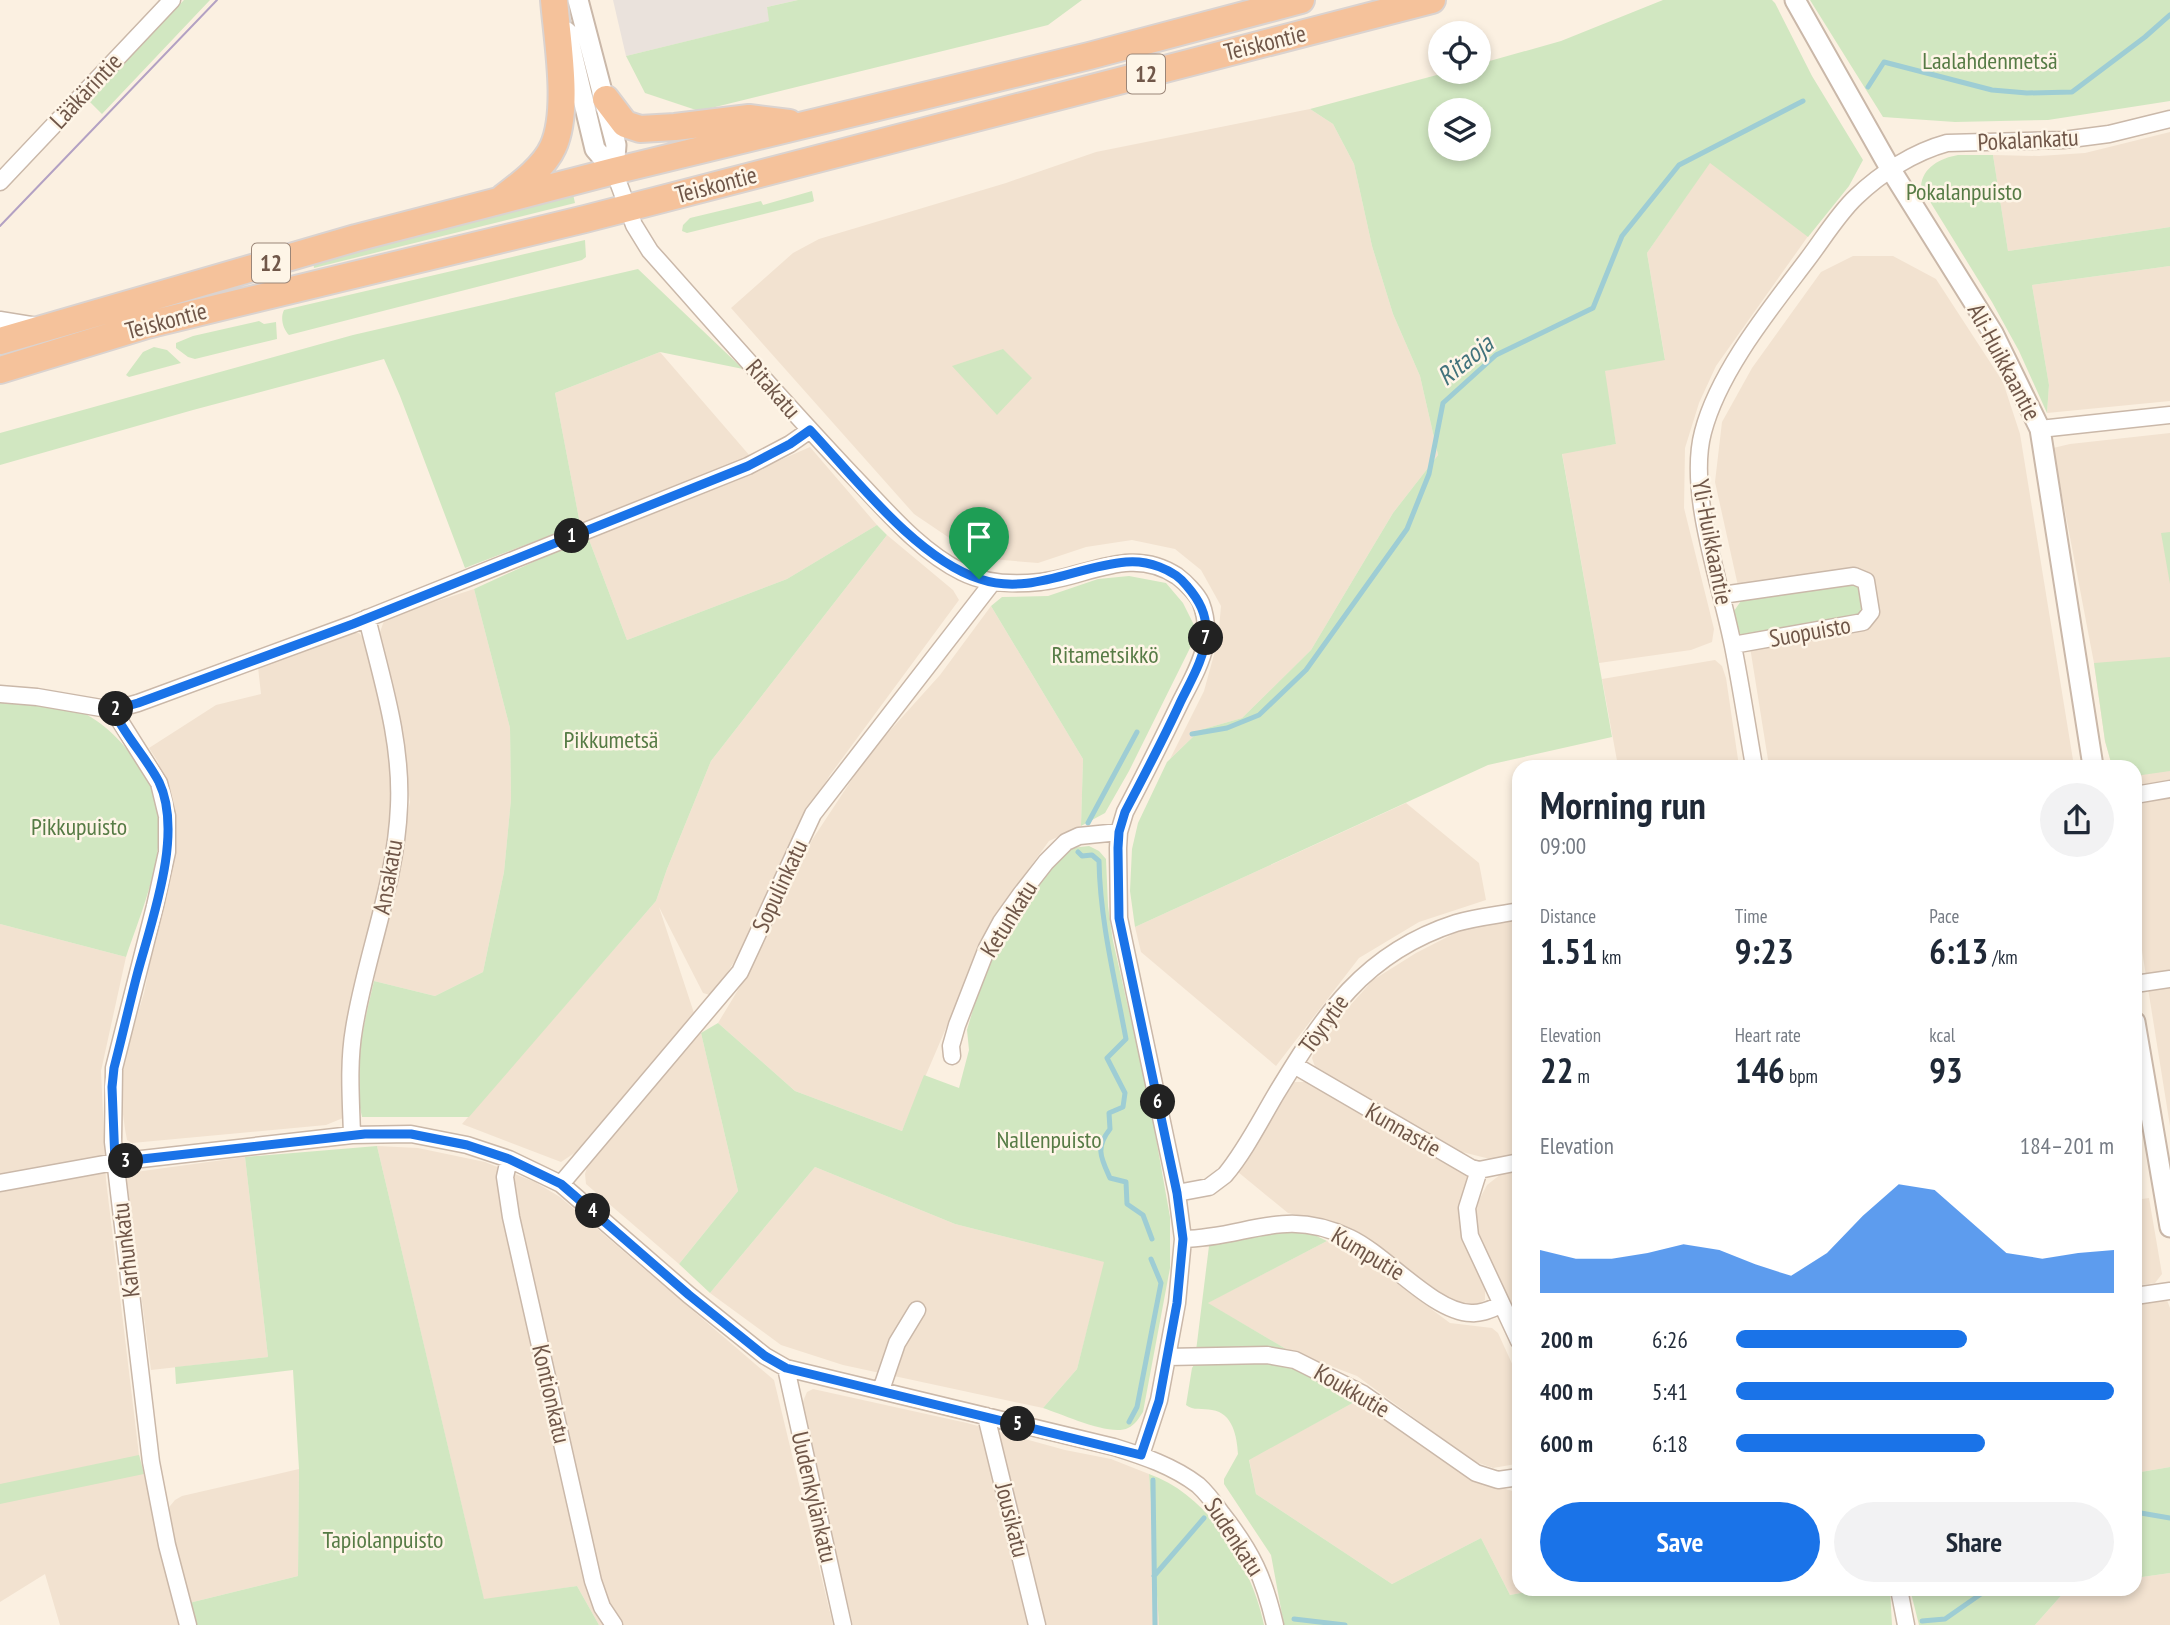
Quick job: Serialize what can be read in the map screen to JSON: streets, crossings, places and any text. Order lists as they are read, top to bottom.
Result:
{
  "streets": {
    "highway": ["Teiskontie", "12"],
    "street": [
      "Lääkärintie",
      "Pokalankatu",
      "Ali-Huikkaantie",
      "Ritakatu",
      "Yli-Huikkaantie",
      "Suopuisto",
      "Ansakatu",
      "Sopulinkatu",
      "Ketunkatu",
      "Töyrytie",
      "Kunnastie",
      "Karhunkatu",
      "Kumputie",
      "Koukkutie",
      "Kontionkatu",
      "Uudenkylänkatu",
      "Jousikatu",
      "Sudenkatu"
    ]
  },
  "crossings": [
    ["Teiskontie", "Ritakatu"],
    ["Pokalankatu", "Ali-Huikkaantie"],
    ["Pokalankatu", "Yli-Huikkaantie"],
    ["Ali-Huikkaantie", "Yli-Huikkaantie"],
    ["Ritakatu", "Sopulinkatu"],
    ["Ritakatu", "Ketunkatu"],
    ["Ritakatu", "Töyrytie"],
    ["Ritakatu", "Kumputie"],
    ["Ritakatu", "Koukkutie"],
    ["Ritakatu", "Sudenkatu"],
    ["Yli-Huikkaantie", "Suopuisto"],
    ["Ansakatu", "Sudenkatu"],
    ["Sopulinkatu", "Sudenkatu"],
    ["Töyrytie", "Kunnastie"],
    ["Karhunkatu", "Sudenkatu"],
    ["Kontionkatu", "Sudenkatu"],
    ["Uudenkylänkatu", "Sudenkatu"],
    ["Jousikatu", "Sudenkatu"]
  ],
  "water": ["Ritaoja"],
  "parks": [
    "Laalahdenmetsä",
    "Pokalanpuisto",
    "Ritametsikkö",
    "Pikkumetsä",
    "Pikkupuisto",
    "Nallenpuisto",
    "Tapiolanpuisto"
  ],
  "page": {
    "pins": [
      "1",
      "7",
      "2",
      "6",
      "3",
      "4",
      "5"
    ],
    "heading": ["Morning run", "09:00"],
    "stats": [
      ["Distance", "1.51 km"],
      ["Time", "9:23"],
      ["Pace", "6:13 /km"],
      ["Elevation", "22 m"],
      ["Heart rate", "146 bpm"],
      ["kcal", "93"]
    ],
    "chart": ["Elevation", "184–201 m"],
    "list": [
      {
        "name": "200 m",
        "note": "6:26"
      },
      {
        "name": "400 m",
        "note": "5:41"
      },
      {
        "name": "600 m",
        "note": "6:18"
      }
    ],
    "buttons": ["Save", "Share"]
  }
}
